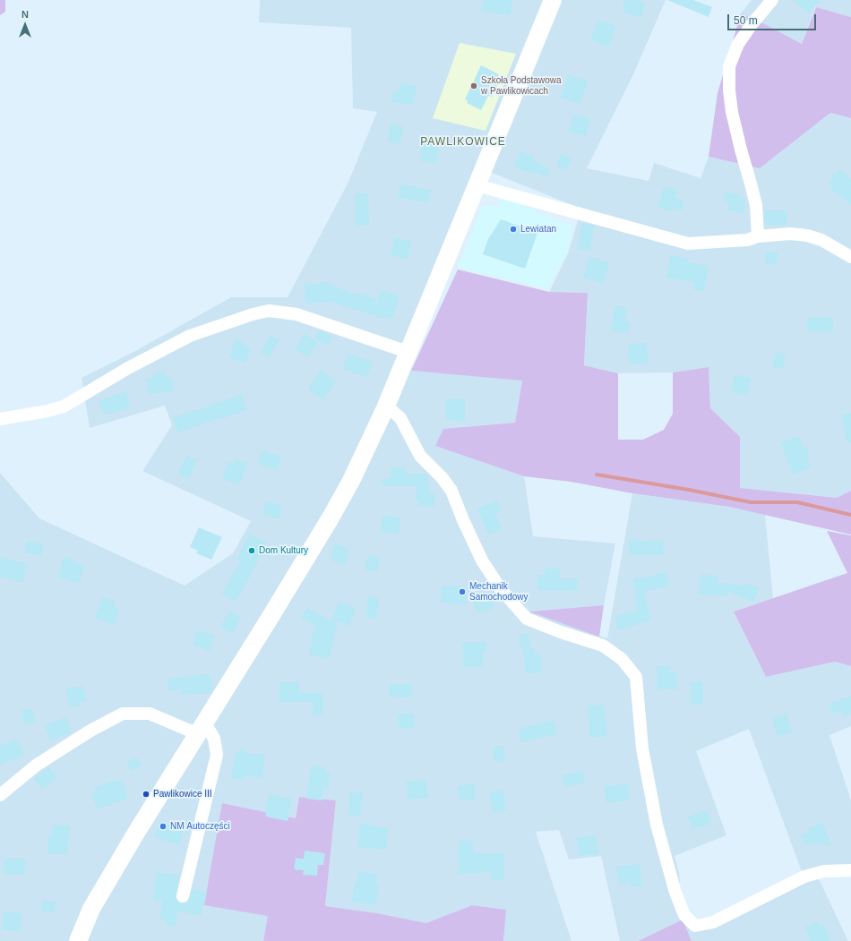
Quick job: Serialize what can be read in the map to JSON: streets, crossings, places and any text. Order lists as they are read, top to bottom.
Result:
{
  "districts": ["PAWLIKOWICE"],
  "places": [
    "Szkoła Podstawowa w Pawlikowicach",
    "Lewiatan",
    "Dom Kultury",
    "Mechanik Samochodowy",
    "Pawlikowice III",
    "NM Autoczęści"
  ],
  "scale_bar": "50 m",
  "north": "top"
}
